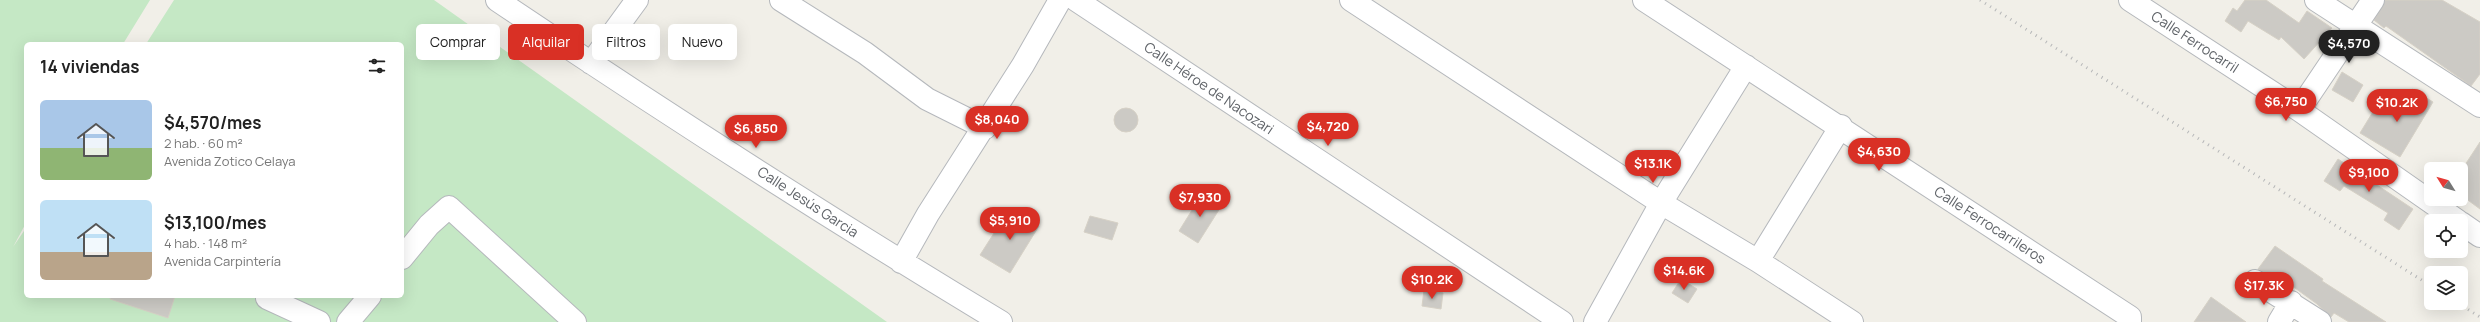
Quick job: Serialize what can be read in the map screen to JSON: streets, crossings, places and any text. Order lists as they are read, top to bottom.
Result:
{
  "streets": {
    "street": [
      "Calle Ferrocarril",
      "Calle Héroe de Nacozari",
      "Calle Jesús Garcia",
      "Calle Ferrocarrileros"
    ]
  },
  "north": "top left",
  "page": {
    "chip": [
      "Comprar",
      "Alquilar",
      "Filtros",
      "Nuevo"
    ],
    "price": [
      "$4,570",
      "$6,750",
      "$10.2K",
      "$8,040",
      "$4,720",
      "$6,850",
      "$4,630",
      "$13.1K",
      "$9,100",
      "$7,930",
      "$5,910",
      "$14.6K",
      "$10.2K",
      "$17.3K"
    ],
    "heading": "14 viviendas",
    "list": [
      {
        "name": "$4,570/mes",
        "note": "2 hab. · 60 m² · Avenida Zotico Celaya"
      },
      {
        "name": "$13,100/mes",
        "note": "4 hab. · 148 m² · Avenida Carpintería"
      }
    ]
  }
}
